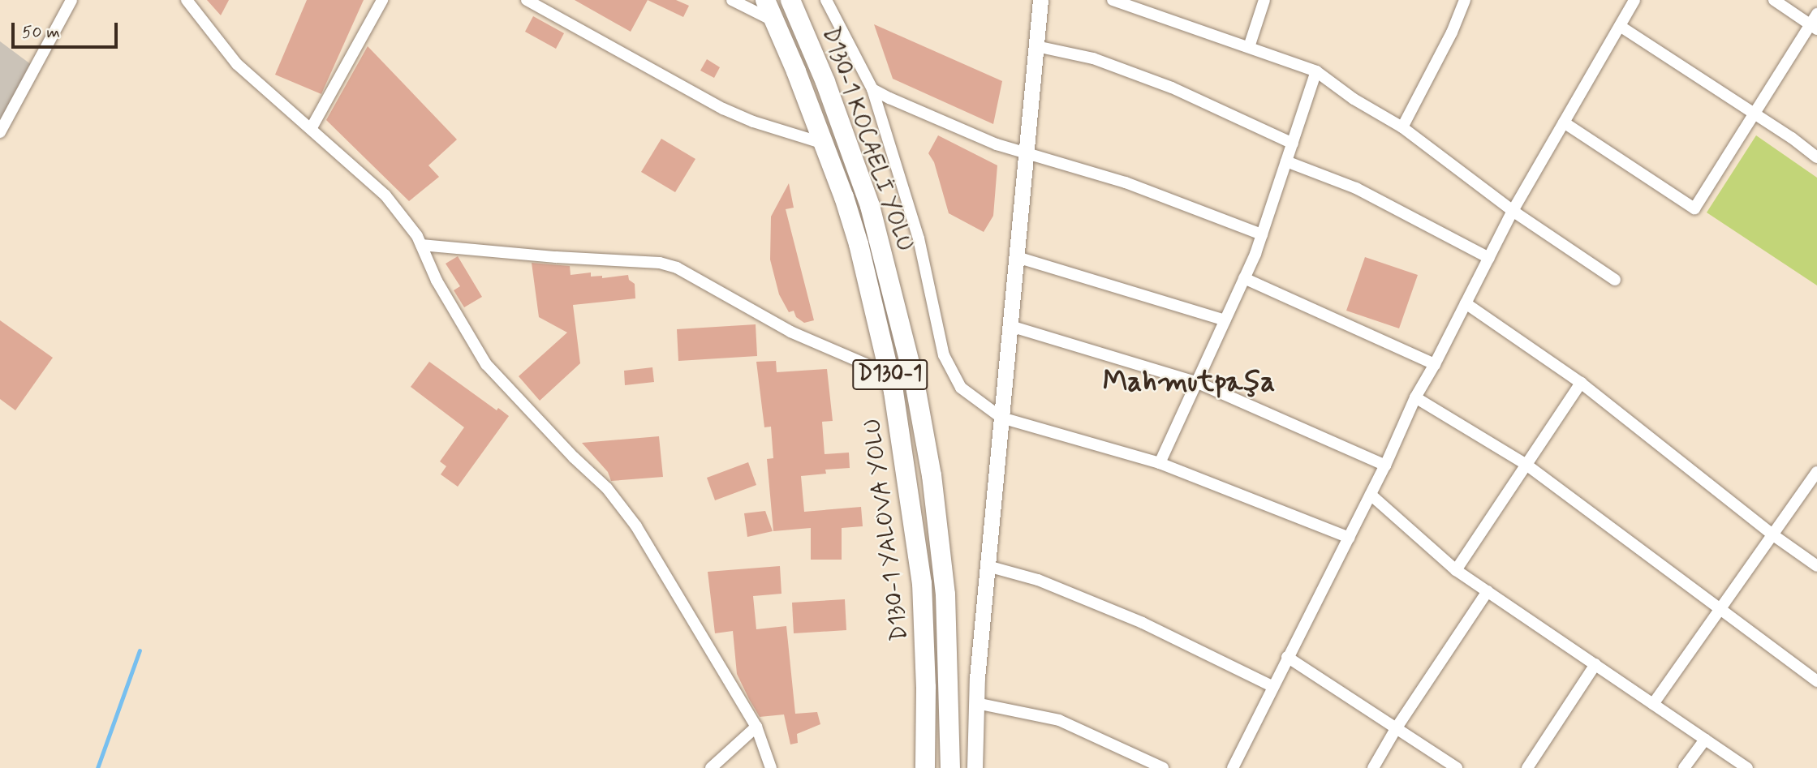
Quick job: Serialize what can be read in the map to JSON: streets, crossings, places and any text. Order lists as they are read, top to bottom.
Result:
{
  "streets": {
    "highway": ["D130-1 KOCAELİ YOLU", "D130-1", "D130-1 YALOVA YOLU"]
  },
  "districts": ["Mahmutpaşa"],
  "scale_bar": "50 m"
}
